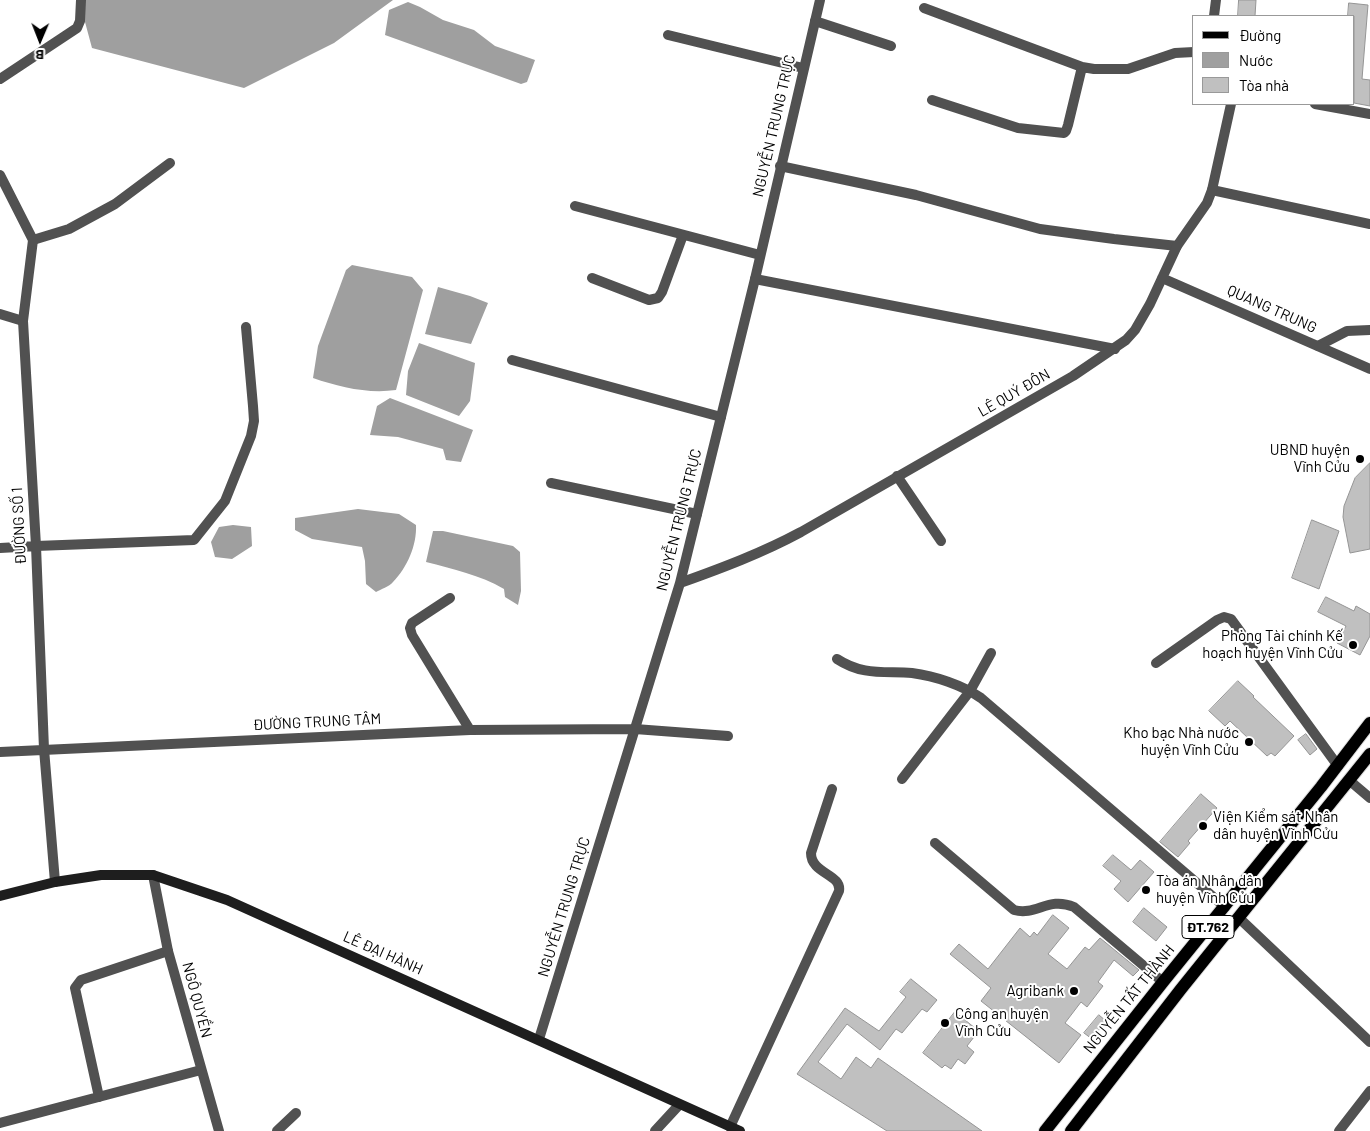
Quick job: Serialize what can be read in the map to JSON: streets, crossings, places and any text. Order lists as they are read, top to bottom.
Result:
{
  "streets": {
    "main road": ["ĐT.762", "LÊ ĐẠI HÀNH", "NGUYỄN TẤT THÀNH"],
    "street": [
      "NGUYỄN TRUNG TRỰC",
      "QUANG TRUNG",
      "LÊ QUÝ ĐÔN",
      "ĐƯỜNG SỐ 1",
      "ĐƯỜNG TRUNG TÂM",
      "NGÔ QUYỀN"
    ]
  },
  "crossings": [
    ["NGUYỄN TRUNG TRỰC", "LÊ QUÝ ĐÔN"],
    ["NGUYỄN TRUNG TRỰC", "ĐƯỜNG TRUNG TÂM"],
    ["NGUYỄN TRUNG TRỰC", "LÊ ĐẠI HÀNH"],
    ["QUANG TRUNG", "LÊ QUÝ ĐÔN"],
    ["ĐƯỜNG SỐ 1", "ĐƯỜNG TRUNG TÂM"],
    ["ĐƯỜNG SỐ 1", "LÊ ĐẠI HÀNH"],
    ["LÊ ĐẠI HÀNH", "NGÔ QUYỀN"]
  ],
  "places": [
    "UBND huyện Vĩnh Cửu",
    "Phòng Tài chính Kế hoạch huyện Vĩnh Cửu",
    "Kho bạc Nhà nước huyện Vĩnh Cửu",
    "Viện Kiểm sát Nhân dân huyện Vĩnh Cửu",
    "Tòa án Nhân dân huyện Vĩnh Cửu",
    "Agribank",
    "Công an huyện Vĩnh Cửu"
  ],
  "legend": ["Đường", "Nước", "Tòa nhà"],
  "north": "bottom"
}
